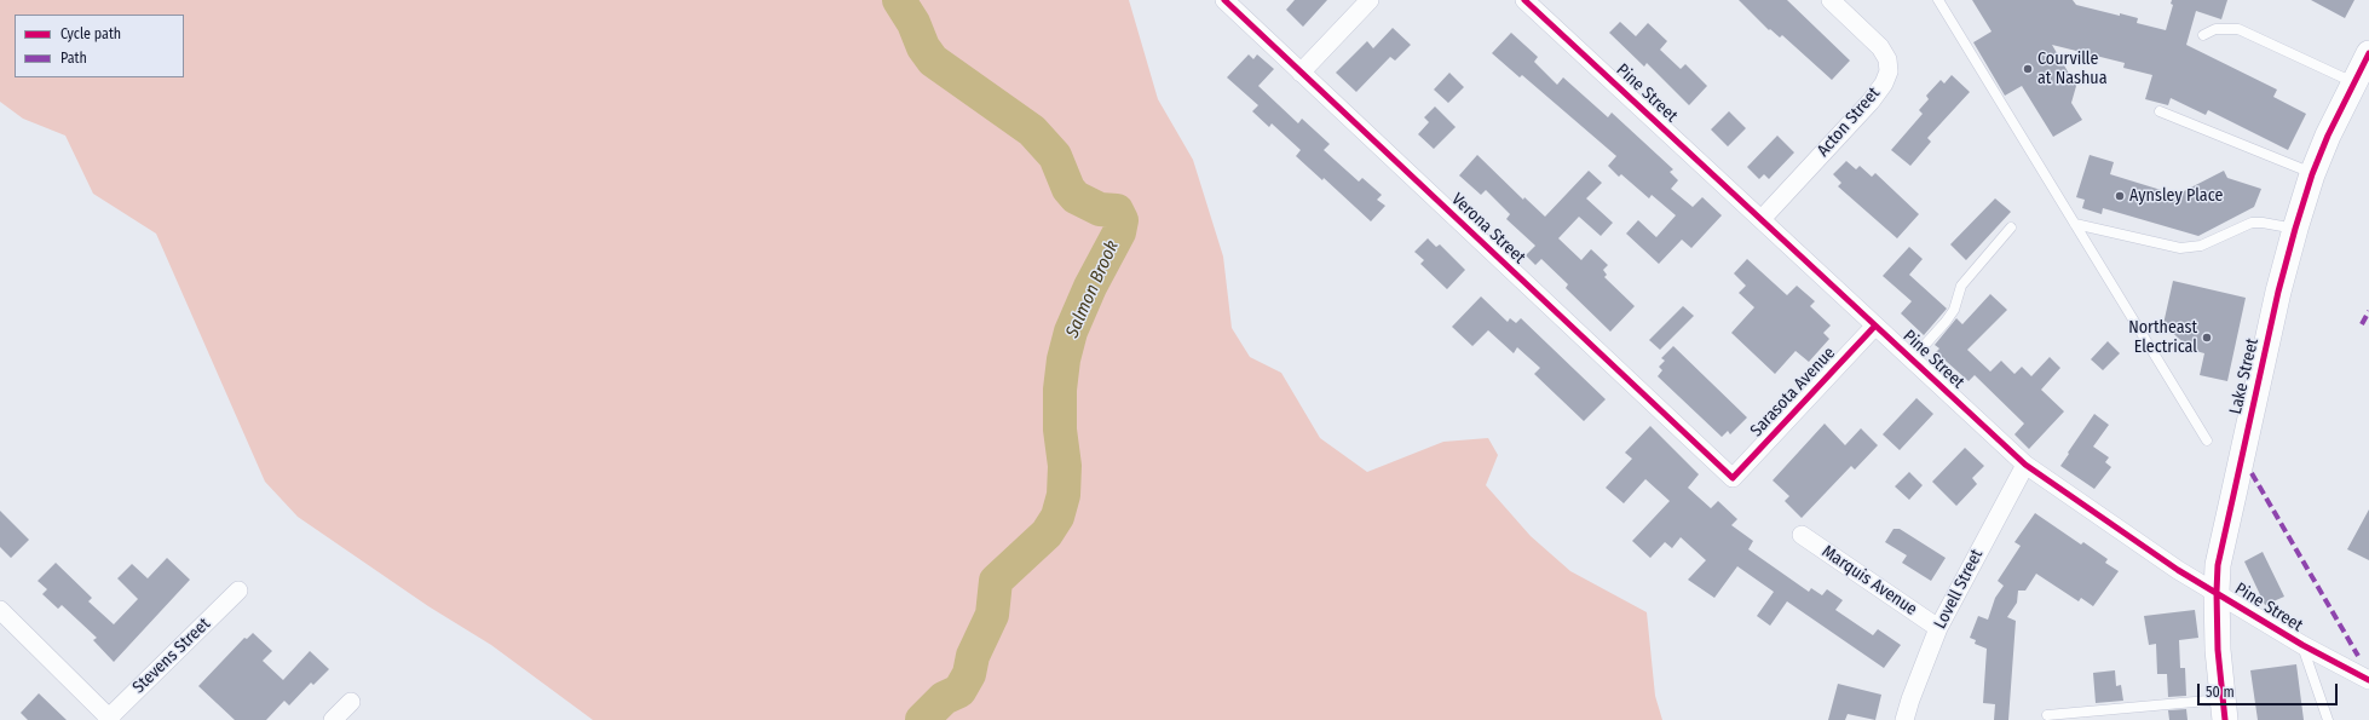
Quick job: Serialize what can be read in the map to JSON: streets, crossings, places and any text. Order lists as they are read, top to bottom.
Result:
{
  "streets": {
    "street": [
      "Pine Street",
      "Acton Street",
      "Verona Street",
      "Lake Street",
      "Sarasota Avenue",
      "Marquis Avenue",
      "Lovell Street",
      "Stevens Street"
    ]
  },
  "crossings": [
    ["Pine Street", "Acton Street"],
    ["Pine Street", "Lake Street"],
    ["Pine Street", "Sarasota Avenue"],
    ["Pine Street", "Lovell Street"],
    ["Verona Street", "Sarasota Avenue"],
    ["Marquis Avenue", "Lovell Street"]
  ],
  "water": ["Salmon Brook"],
  "places": ["Courville at Nashua", "Aynsley Place", "Northeast Electrical"],
  "legend": ["Cycle path", "Path"],
  "scale_bar": "50 m"
}
